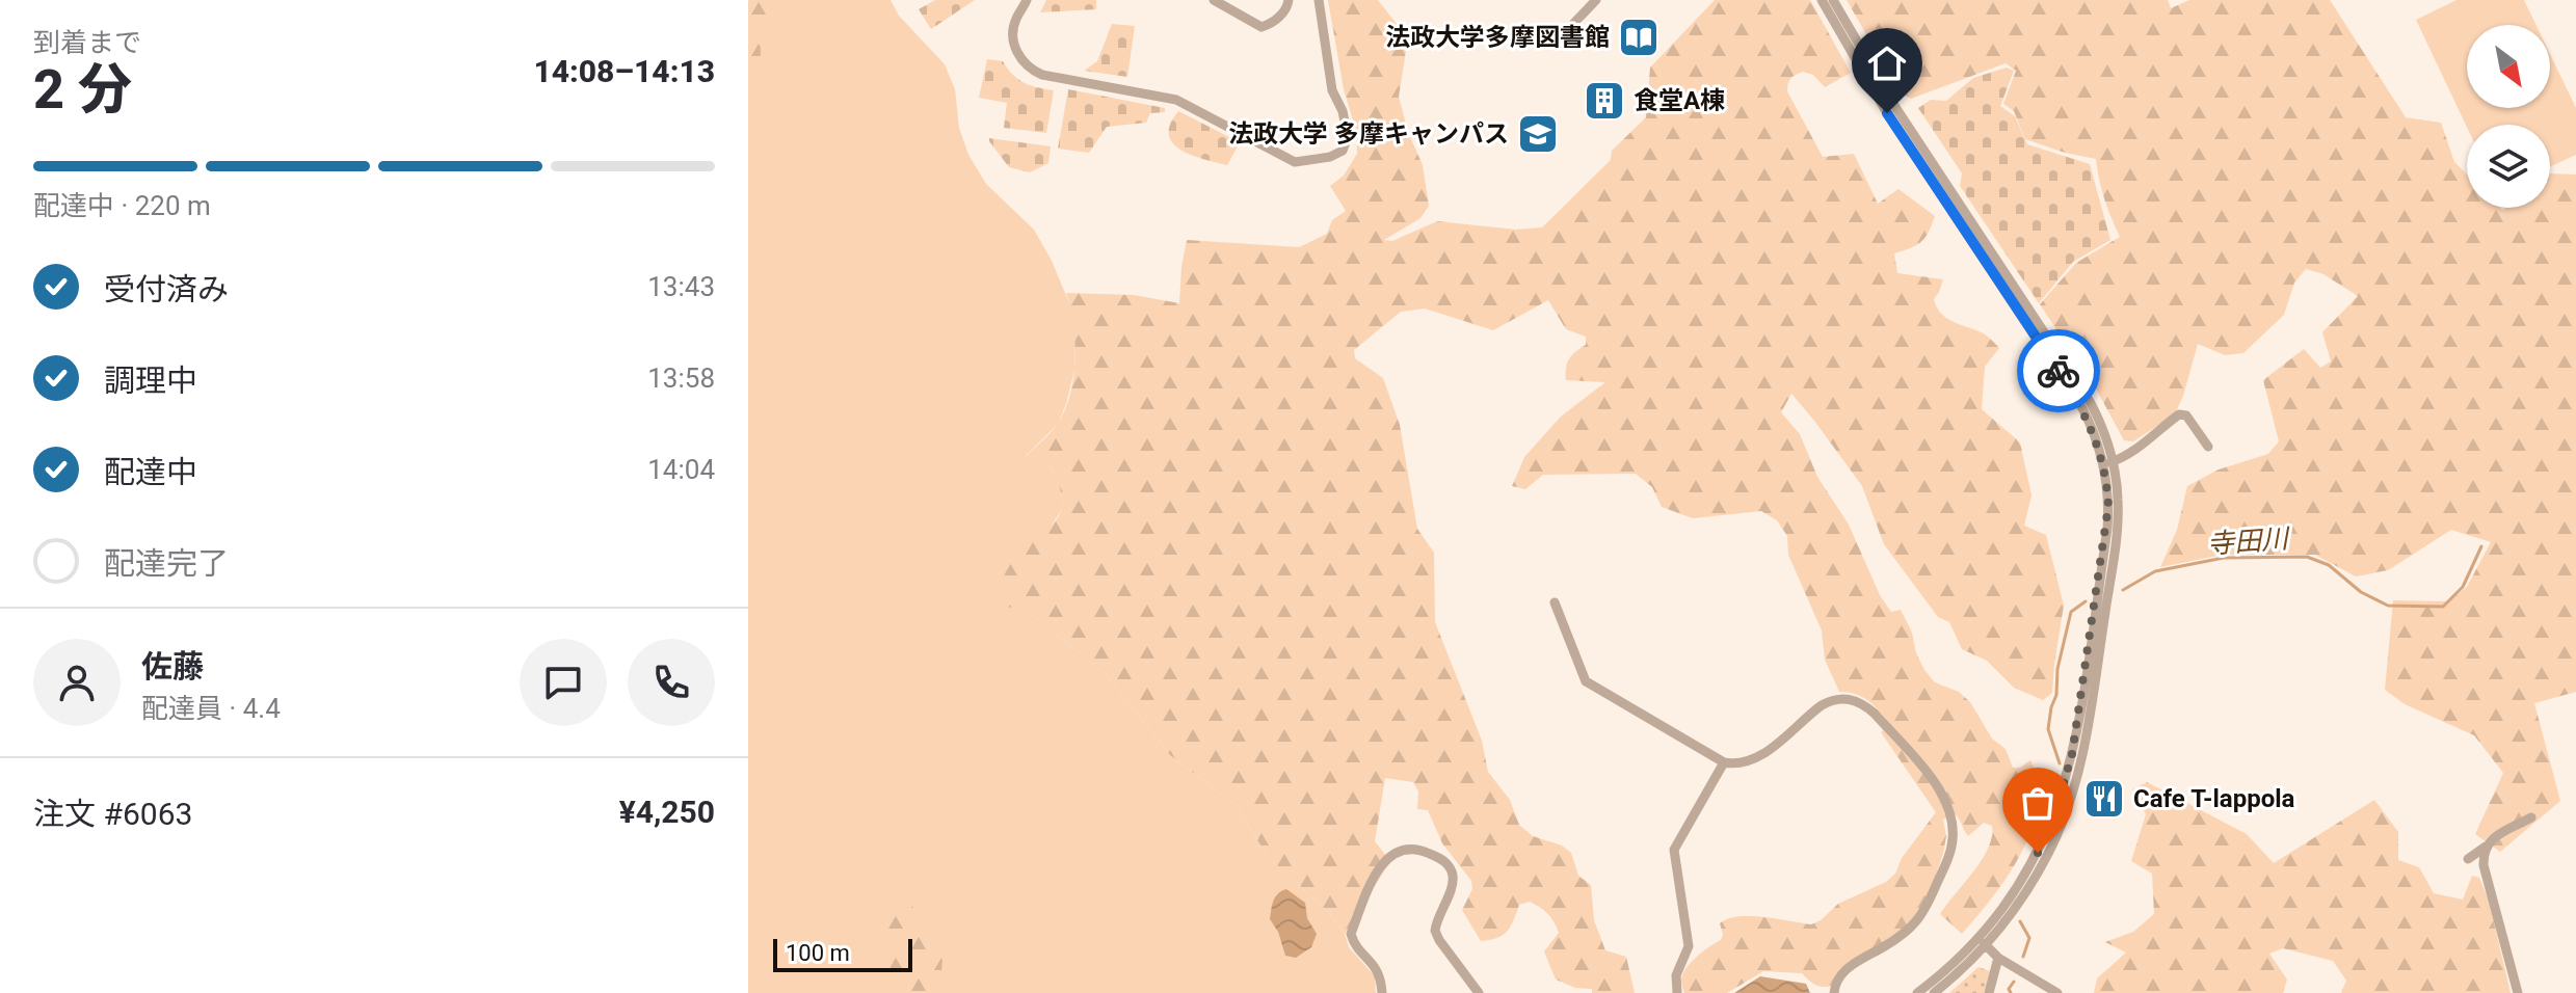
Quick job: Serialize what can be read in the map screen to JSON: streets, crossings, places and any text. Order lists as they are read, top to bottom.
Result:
{
  "water": ["寺田川"],
  "places": {
    "library": ["法政大学多摩図書館"],
    "building": ["食堂A棟"],
    "school or university": ["法政大学 多摩キャンパス"],
    "restaurant": ["Cafe T-lappola"]
  },
  "scale_bar": "100 m",
  "north": "bottom right",
  "page": {
    "heading": ["2 分", "到着まで", "14:08–14:13"],
    "panel": [
      "佐藤",
      "配達員 · 4.4",
      "注文 #6063",
      "¥4,250"
    ],
    "bar": "配達中 · 220 m",
    "list": [
      ["受付済み", "13:43"],
      ["調理中", "13:58"],
      ["配達中", "14:04"],
      "配達完了"
    ],
    "scale": "100 m"
  }
}
